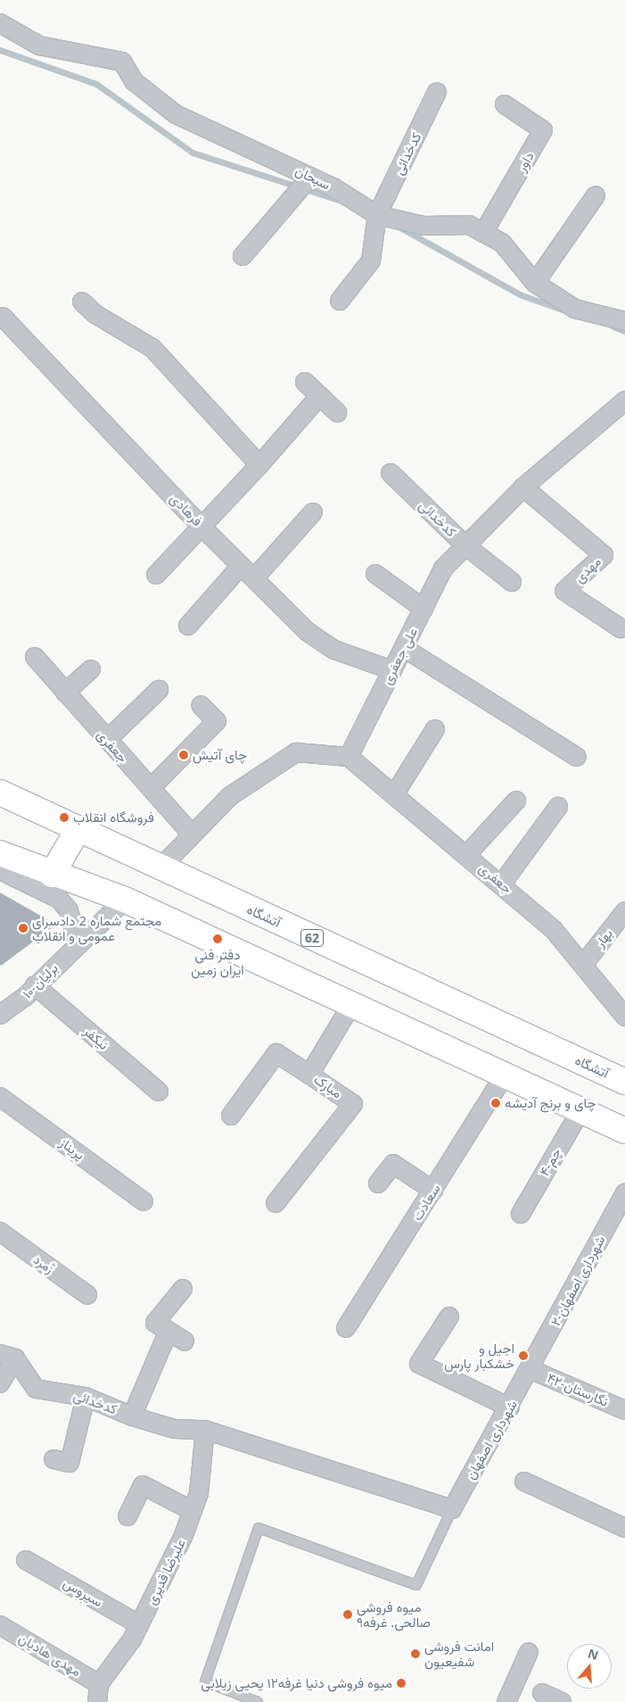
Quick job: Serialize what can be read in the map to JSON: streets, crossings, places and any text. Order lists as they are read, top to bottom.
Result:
{
  "streets": {
    "main road": ["آتشگاه", "62"],
    "street": [
      "کدخدائی",
      "داور",
      "سبحان",
      "فرهادی",
      "مهدی",
      "علی جعفری",
      "جعفری",
      "بهار",
      "۱۰-برلیان",
      "نیکفر",
      "مبارک",
      "پریناز",
      "۴-چم",
      "سعادت",
      "زُمرد",
      "۲-شهرداری اصفهان",
      "۴۲-نگارستان",
      "شهرداری اصفهان",
      "علیرضا قدیری",
      "سیروس",
      "مهدی هادیان"
    ]
  },
  "crossings": [
    ["کدخدائی", "سبحان"],
    ["کدخدائی", "علی جعفری"],
    ["کدخدائی", "شهرداری اصفهان"],
    ["کدخدائی", "علیرضا قدیری"],
    ["داور", "سبحان"],
    ["فرهادی", "علی جعفری"],
    ["مهدی", "علی جعفری"],
    ["علی جعفری", "جعفری"],
    ["جعفری", "بهار"],
    ["۱۰-برلیان", "نیکفر"],
    ["۲-شهرداری اصفهان", "۴۲-نگارستان"],
    ["۲-شهرداری اصفهان", "شهرداری اصفهان"],
    ["۴۲-نگارستان", "شهرداری اصفهان"],
    ["علیرضا قدیری", "سیروس"],
    ["علیرضا قدیری", "مهدی هادیان"]
  ],
  "places": [
    "چای آتیش",
    "فروشگاه انقلاب",
    "مجتمع شماره 2 دادسرای عمومی و انقلاب",
    "دفتر فنی ایران زمین",
    "چای و برنج آدیشه",
    "اجیل و خشکبار پارس",
    "میوه فروشی صالحی. غرفه۹",
    "امانت فروشی شفیعیون",
    "میوه فروشی دنیا غرفه۱۲ یحیی زیلابی"
  ],
  "north": "top"
}
